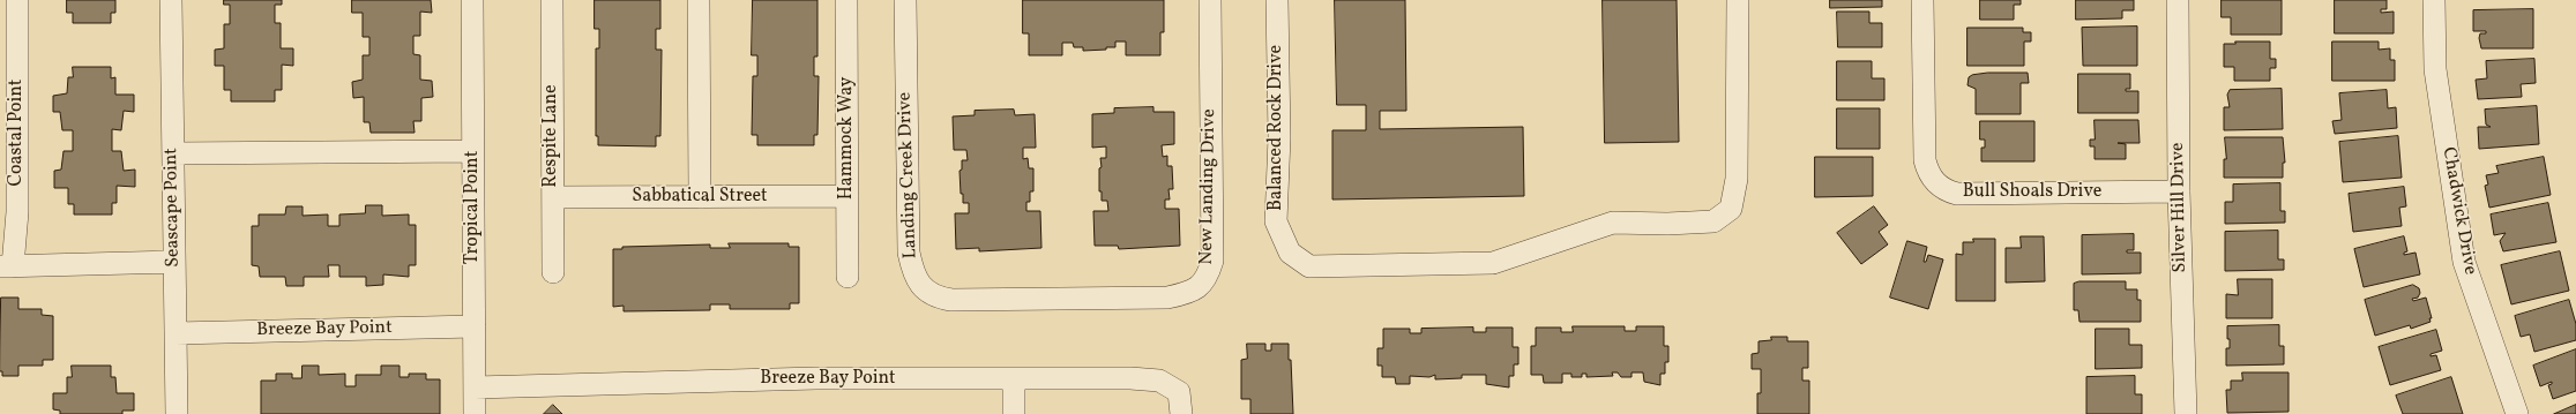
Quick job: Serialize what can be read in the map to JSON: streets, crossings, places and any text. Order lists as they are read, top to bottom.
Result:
{
  "streets": {
    "street": [
      "Balanced Rock Drive",
      "Coastal Point",
      "Respite Lane",
      "Hammock Way",
      "Landing Creek Drive",
      "New Landing Drive",
      "Bull Shoals Drive",
      "Sabbatical Street",
      "Seascape Point",
      "Tropical Point",
      "Silver Hill Drive",
      "Chadwick Drive",
      "Breeze Bay Point"
    ]
  },
  "crossings": [
    ["Respite Lane", "Sabbatical Street"],
    ["Hammock Way", "Sabbatical Street"],
    ["Landing Creek Drive", "New Landing Drive"],
    ["Bull Shoals Drive", "Silver Hill Drive"],
    ["Seascape Point", "Breeze Bay Point"],
    ["Tropical Point", "Breeze Bay Point"]
  ]
}
